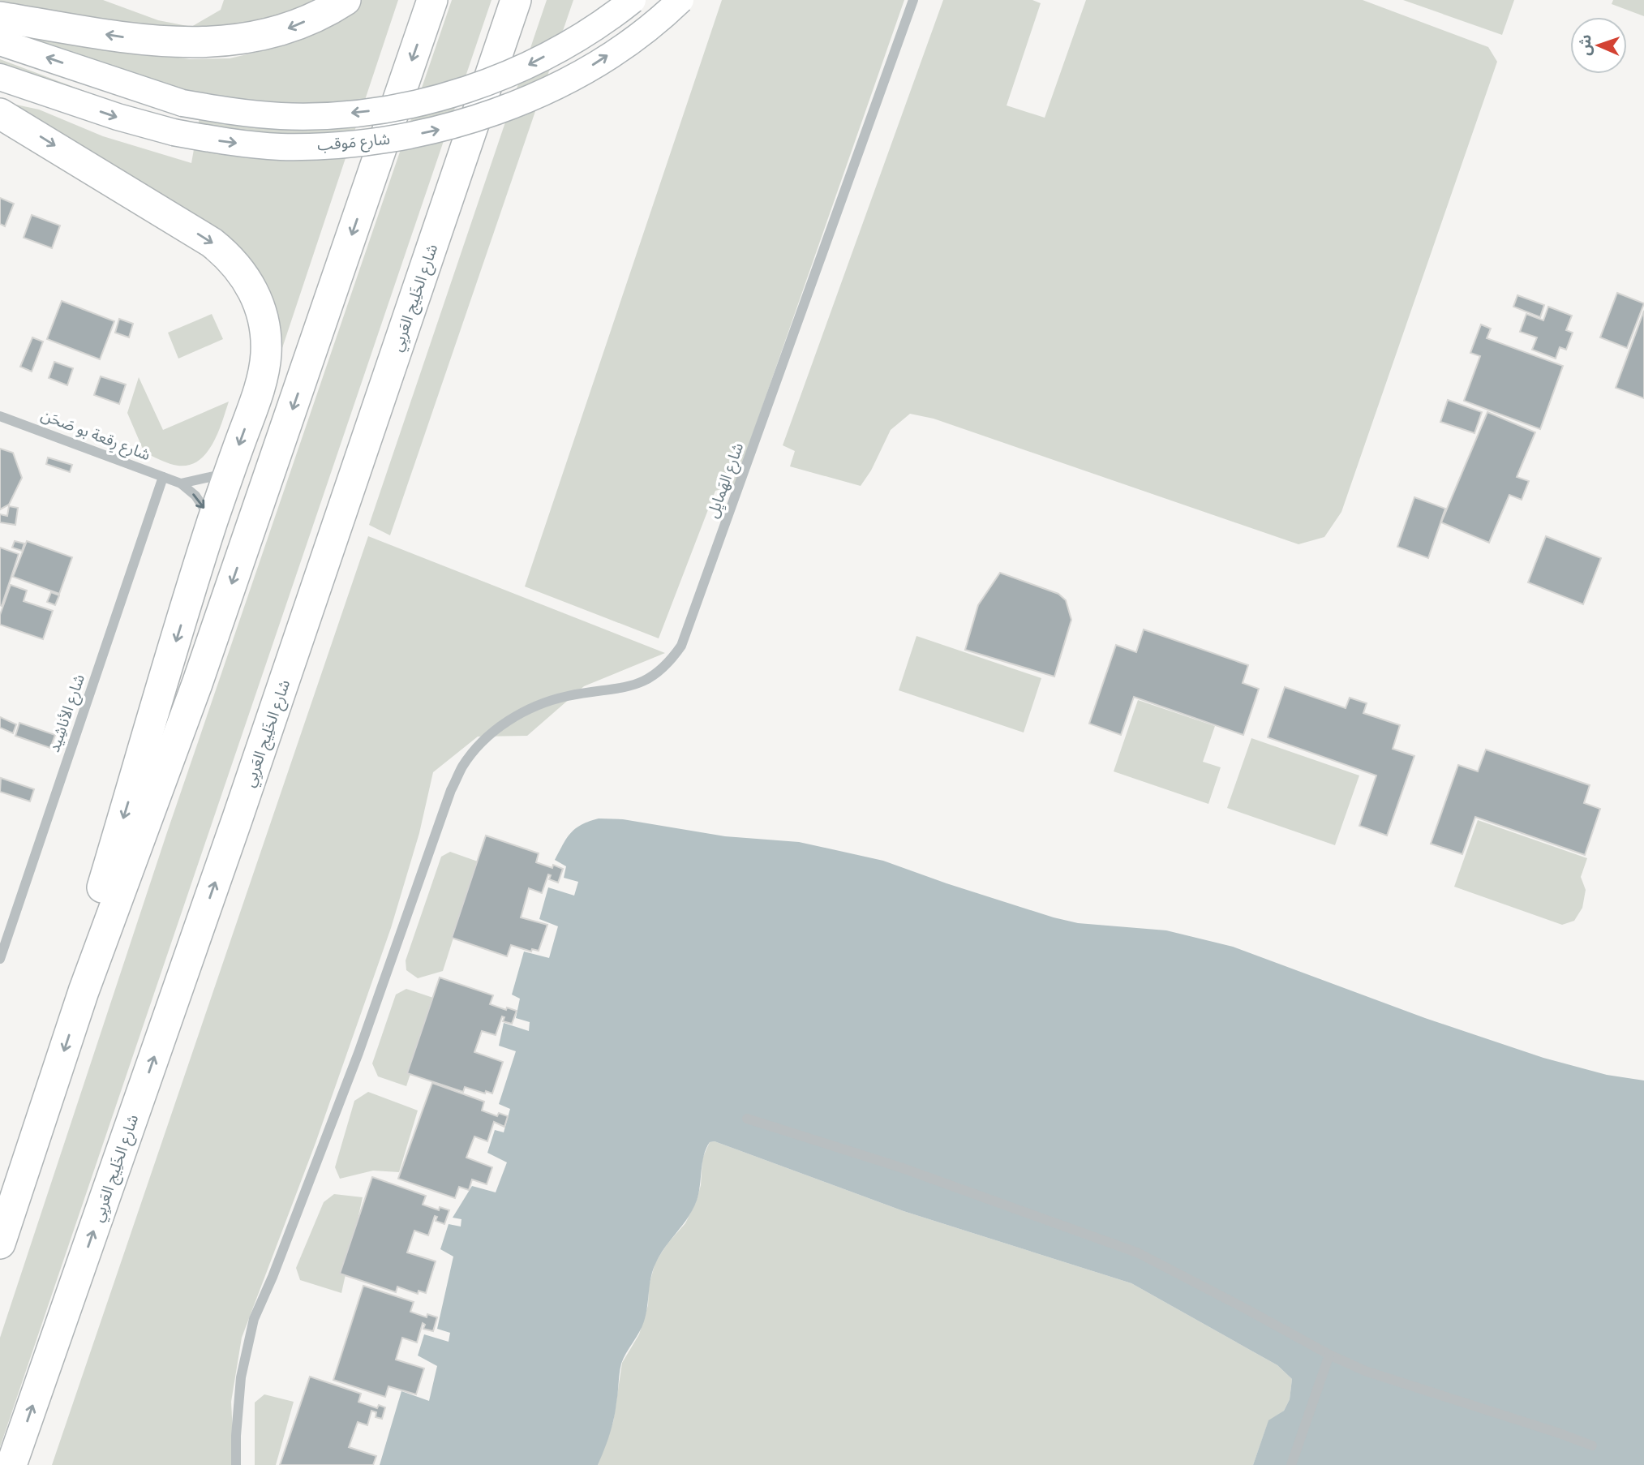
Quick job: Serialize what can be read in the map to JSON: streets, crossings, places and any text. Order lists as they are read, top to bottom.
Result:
{
  "streets": {
    "highway": ["شارع الخَلِيج العَربِي"],
    "main road": ["شارع مَوقب"],
    "street": ["شارع رِقعة بو صَحَن", "شارع الهَمايِل", "شارع الأناشِيد"]
  },
  "crossings": [
    ["شارع رِقعة بو صَحَن", "شارع الأناشِيد"]
  ],
  "north": "left"
}
